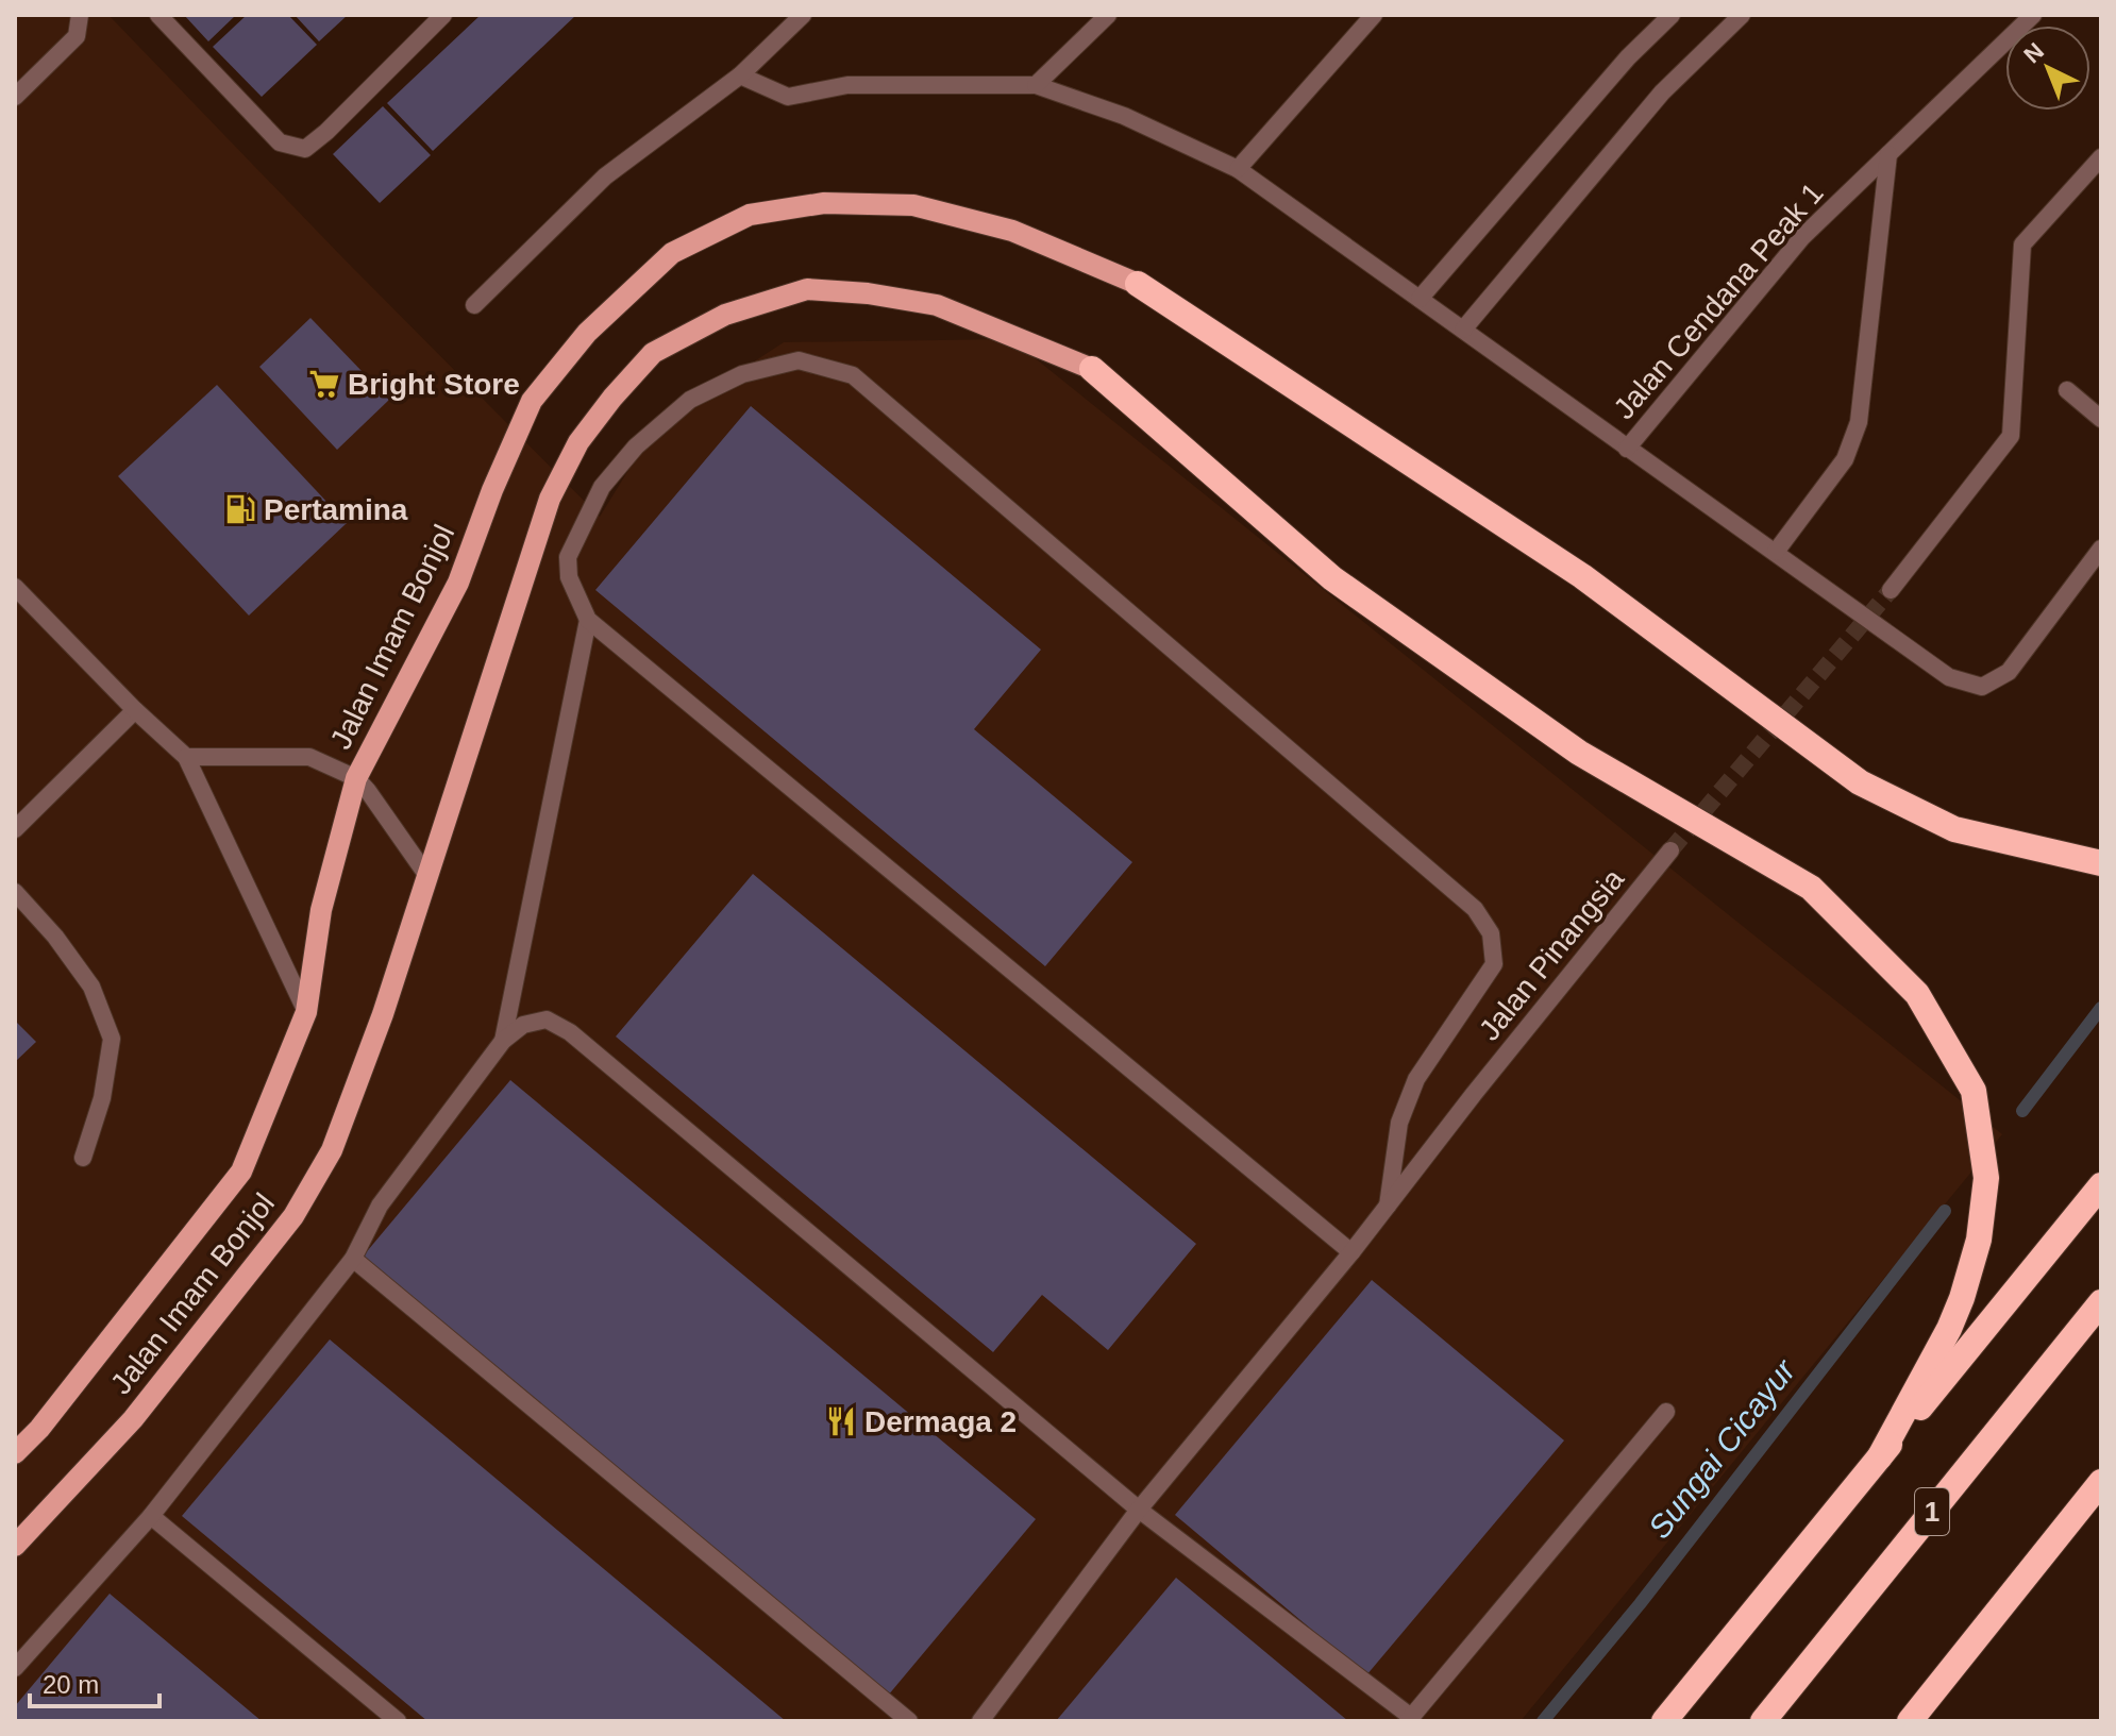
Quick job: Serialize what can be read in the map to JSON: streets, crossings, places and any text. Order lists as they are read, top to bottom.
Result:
{
  "streets": {
    "highway": ["1"],
    "main road": ["Jalan Imam Bonjol"],
    "street": ["Jalan Cendana Peak 1", "Jalan Pinangsia"]
  },
  "water": ["Sungai Cicayur"],
  "places": {
    "supermarket": ["Bright Store"],
    "fuel station": ["Pertamina"],
    "restaurant": ["Dermaga 2"]
  },
  "scale_bar": "20 m",
  "north": "top left"
}
